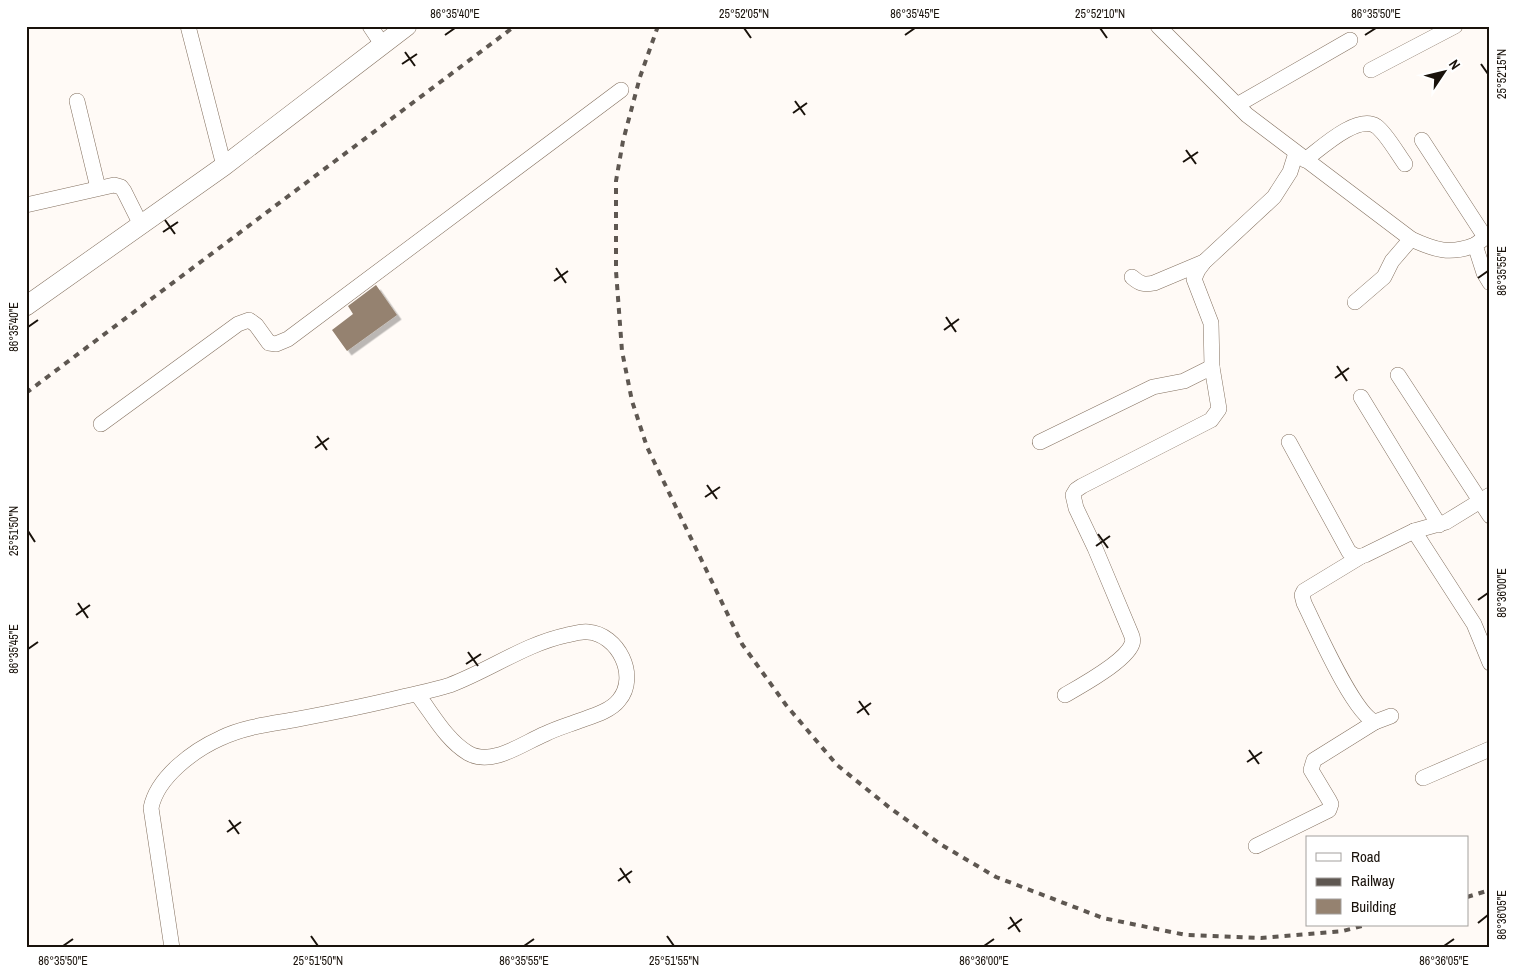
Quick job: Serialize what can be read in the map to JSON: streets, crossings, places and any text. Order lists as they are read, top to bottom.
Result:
{
  "legend": ["Road", "Railway", "Building"],
  "north": "top right",
  "coordinates": [
    "86°35'40\"E",
    "25°52'05\"N",
    "86°35'45\"E",
    "25°52'10\"N",
    "86°35'50\"E",
    "25°52'15\"N",
    "86°35'55\"E",
    "25°51'50\"N",
    "86°36'00\"E",
    "86°36'05\"E",
    "25°51'55\"N"
  ]
}
